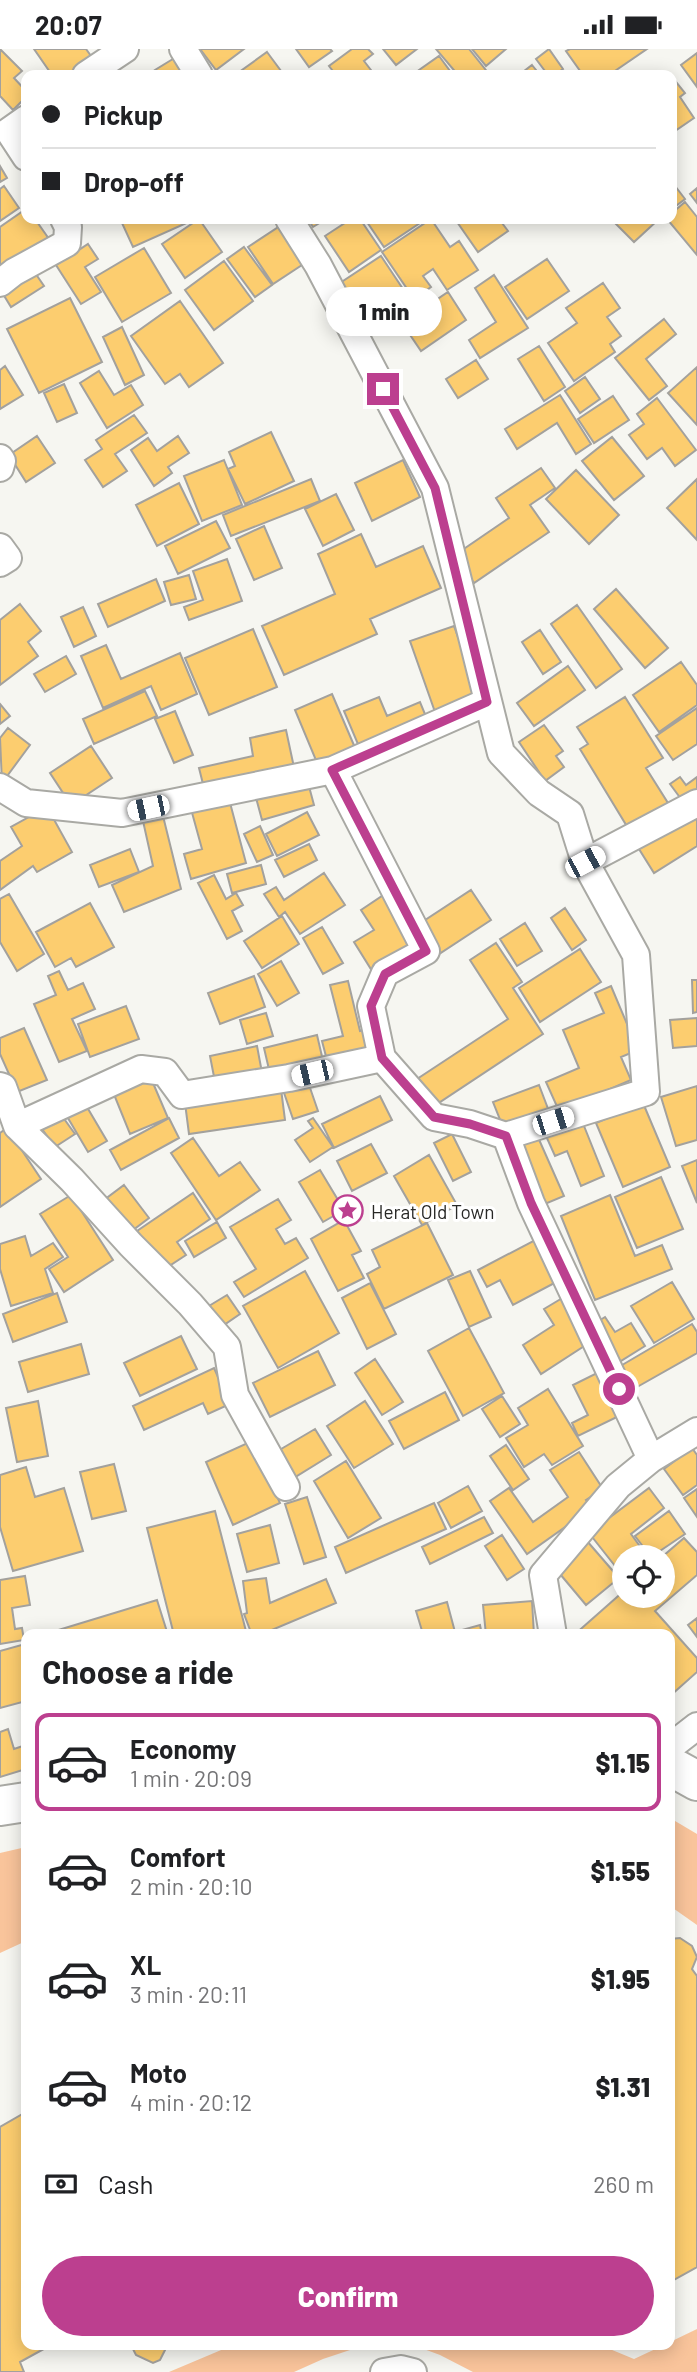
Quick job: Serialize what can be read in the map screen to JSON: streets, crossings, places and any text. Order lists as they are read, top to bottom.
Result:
{
  "places": {
    "place": ["Herat Old Town"]
  },
  "page": {
    "status": "20:07",
    "banner": ["Pickup", "Drop-off"],
    "bubble": "1 min",
    "heading": "Choose a ride",
    "list": [
      {
        "name": "Economy",
        "note": "1 min · 20:09",
        "value": "$1.15"
      },
      {
        "name": "Comfort",
        "note": "2 min · 20:10",
        "value": "$1.55"
      },
      {
        "name": "XL",
        "note": "3 min · 20:11",
        "value": "$1.95"
      },
      {
        "name": "Moto",
        "note": "4 min · 20:12",
        "value": "$1.31"
      }
    ],
    "pay": ["Cash", "260 m"],
    "buttons": "Confirm"
  }
}
